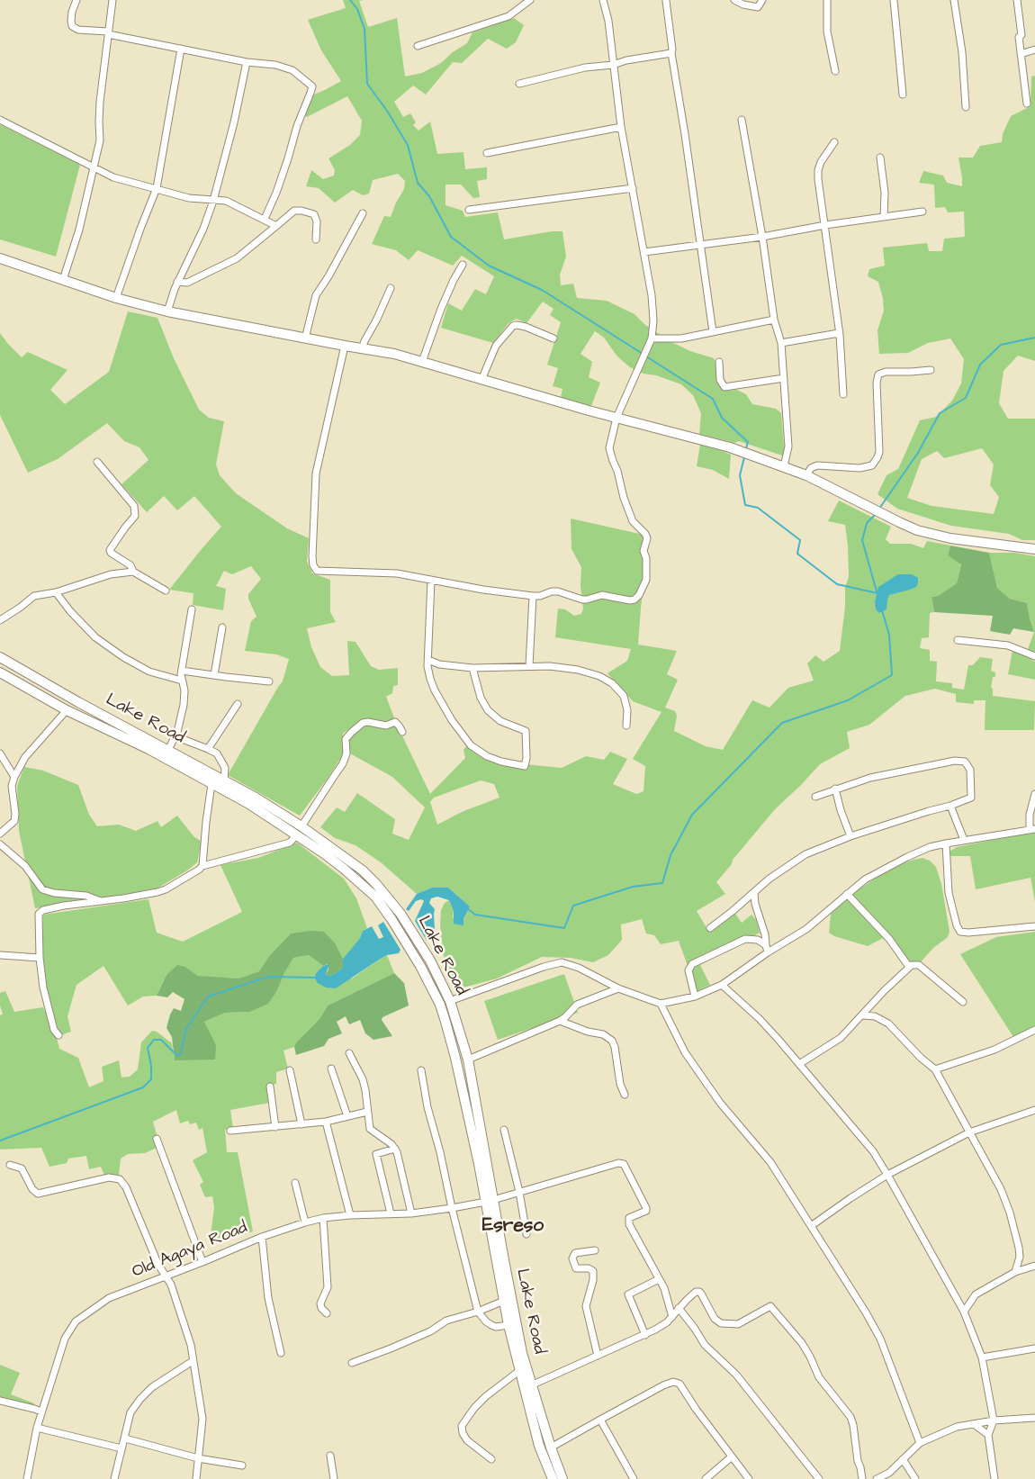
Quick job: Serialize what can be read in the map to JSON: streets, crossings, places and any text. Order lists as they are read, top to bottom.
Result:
{
  "streets": {
    "main road": ["Lake Road"],
    "street": ["Old Agaya Road"]
  },
  "crossings": [
    ["Lake Road", "Old Agaya Road"]
  ],
  "districts": ["Esreso"]
}
